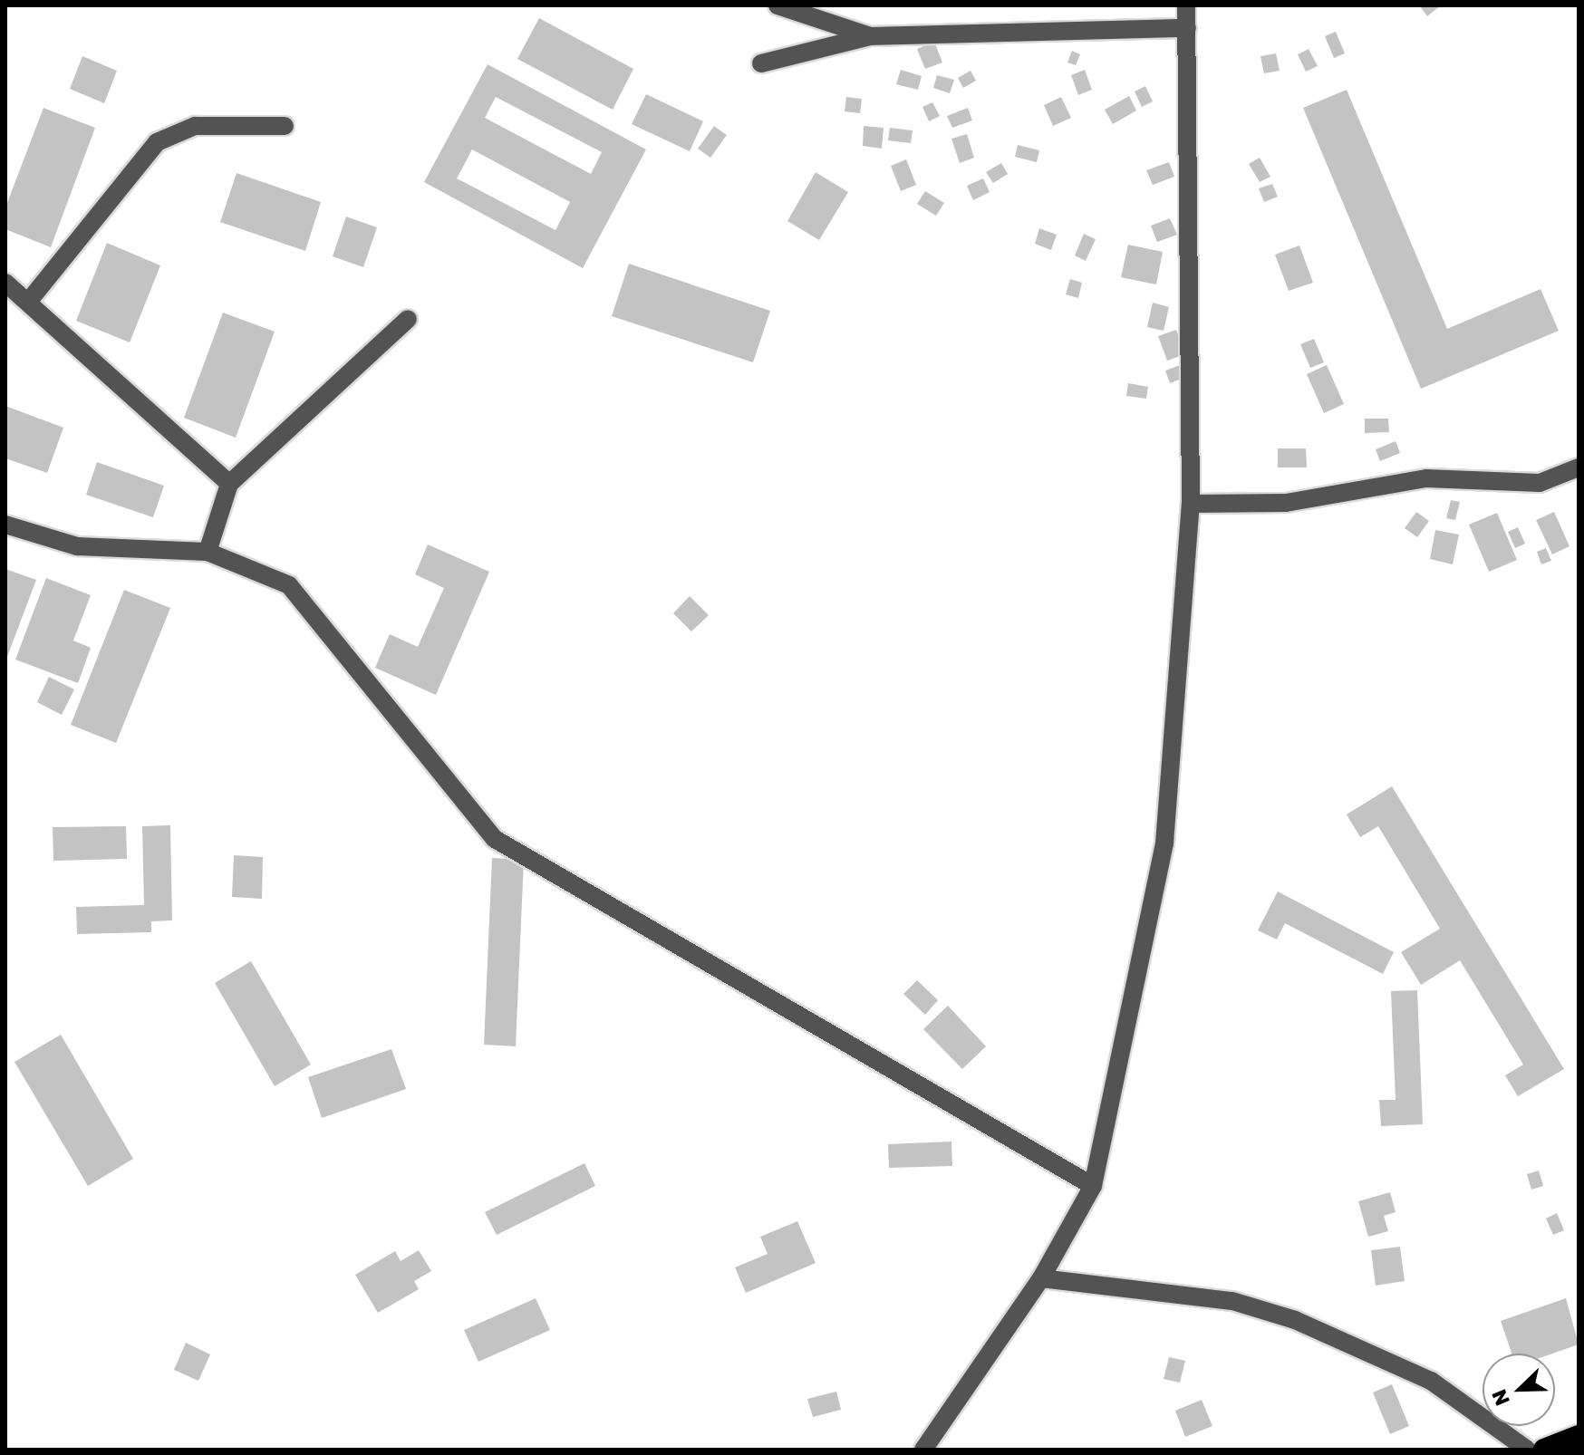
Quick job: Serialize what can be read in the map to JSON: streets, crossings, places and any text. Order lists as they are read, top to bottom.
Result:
{
  "north": "bottom left"
}
